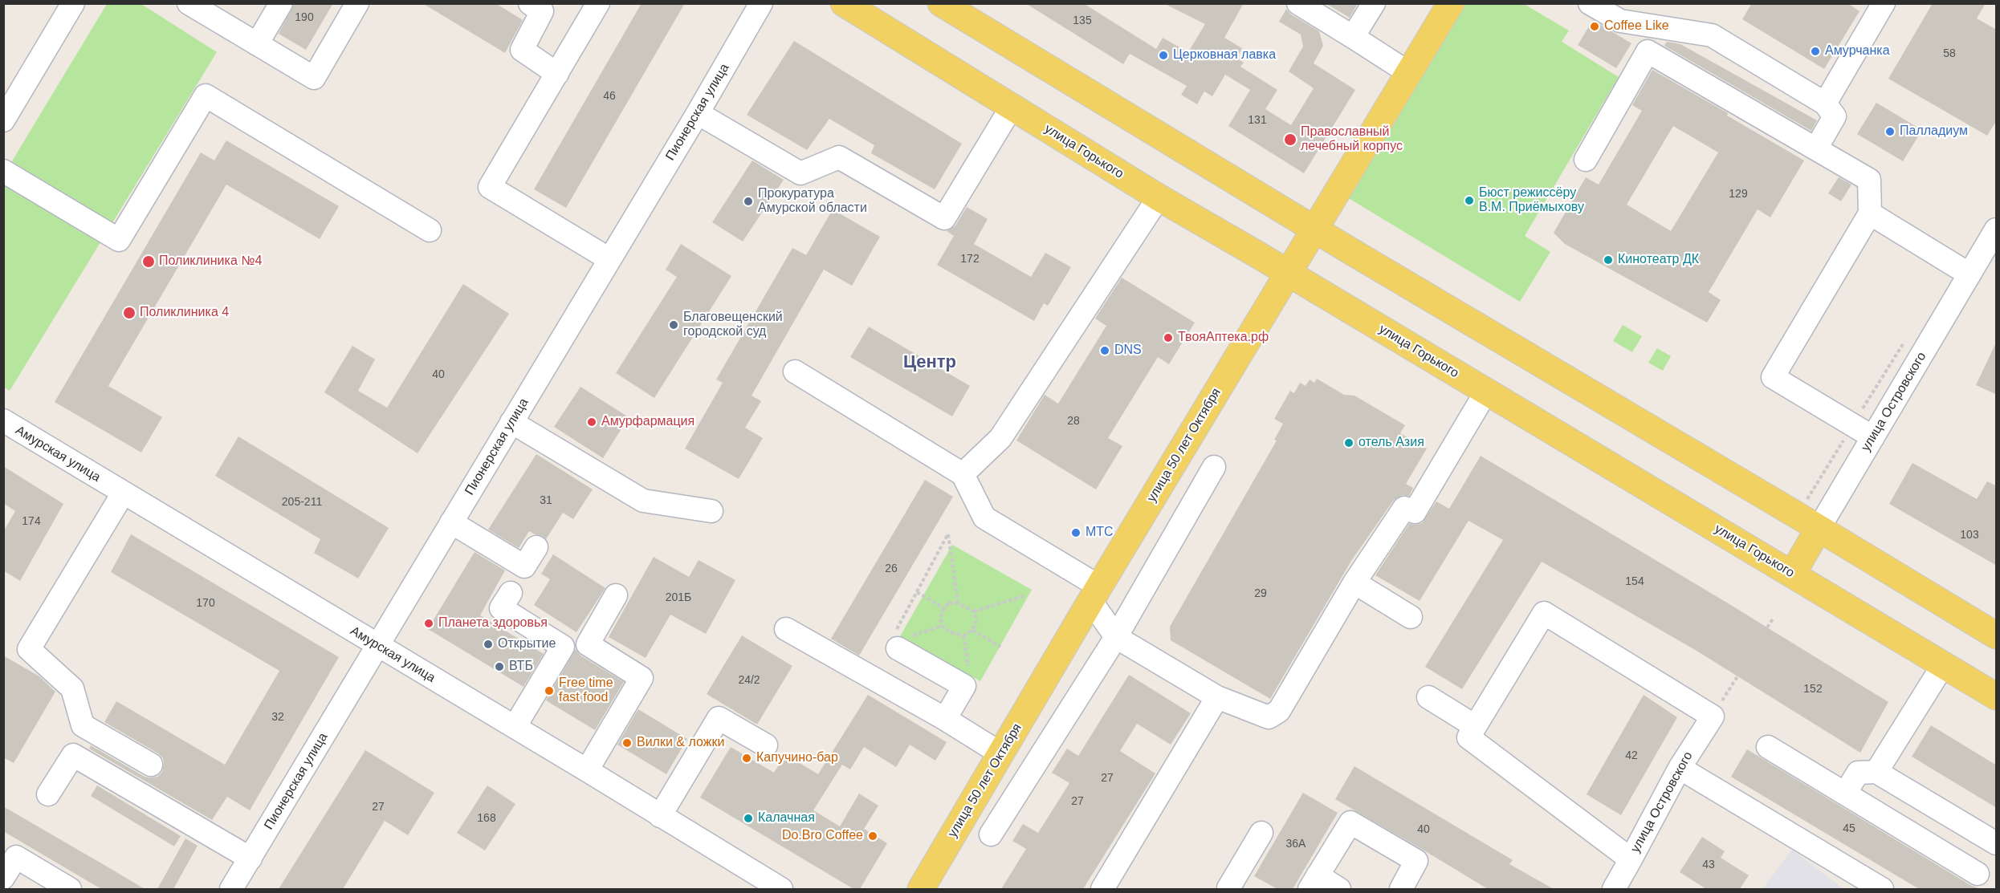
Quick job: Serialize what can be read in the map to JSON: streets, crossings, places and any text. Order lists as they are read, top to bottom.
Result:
{
  "streets": {
    "main road": ["улица Горького", "улица Островского", "улица 50 лет Октября"],
    "street": ["Пионерская улица", "Амурская улица"]
  },
  "crossings": [
    ["Пионерская улица", "Амурская улица"],
    ["улица Горького", "улица Островского"],
    ["улица Горького", "улица 50 лет Октября"]
  ],
  "districts": ["Центр"],
  "places": [
    "Coffee Like",
    "Амурчанка",
    "Церковная лавка",
    "Палладиум",
    "Православный лечебный корпус",
    "Бюст режиссёру В.М. Приёмыхову",
    "Прокуратура Амурской области",
    "Кинотеатр ДК",
    "Поликлиника №4",
    "Поликлиника 4",
    "Благовещенский городской суд",
    "ТвояАптека.рф",
    "DNS",
    "Амурфармация",
    "отель Азия",
    "МТС",
    "Планета здоровья",
    "Открытие",
    "ВТБ",
    "Free time fast food",
    "Вилки & ложки",
    "Капучино-бар",
    "Калачная",
    "Do.Bro Coffee"
  ],
  "house_numbers": [
    "190",
    "135",
    "58",
    "46",
    "131",
    "129",
    "172",
    "40",
    "28",
    "31",
    "205-211",
    "174",
    "103",
    "26",
    "154",
    "29",
    "201Б",
    "170",
    "24/2",
    "152",
    "32",
    "42",
    "27",
    "27",
    "27",
    "168",
    "45",
    "40",
    "36А",
    "43"
  ]
}
